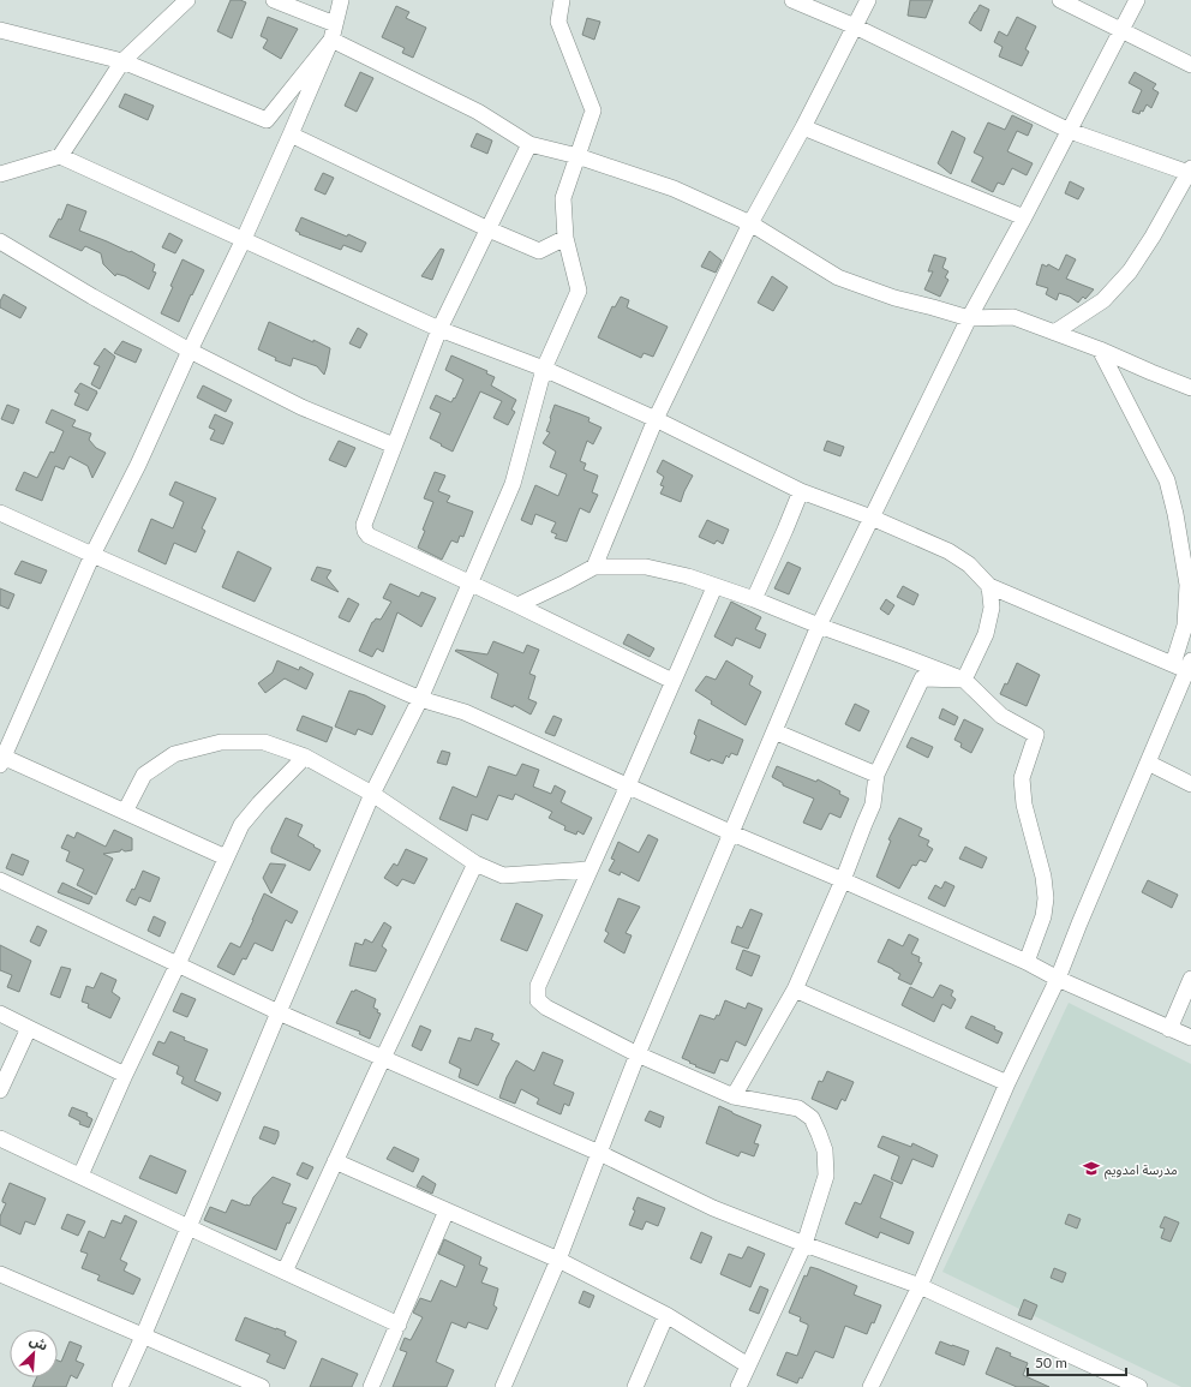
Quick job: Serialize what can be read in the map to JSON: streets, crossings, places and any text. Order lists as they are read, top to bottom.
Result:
{
  "places": {
    "school or university": ["مدرسة امدويم"]
  },
  "scale_bar": "50 m",
  "north": "top right"
}
